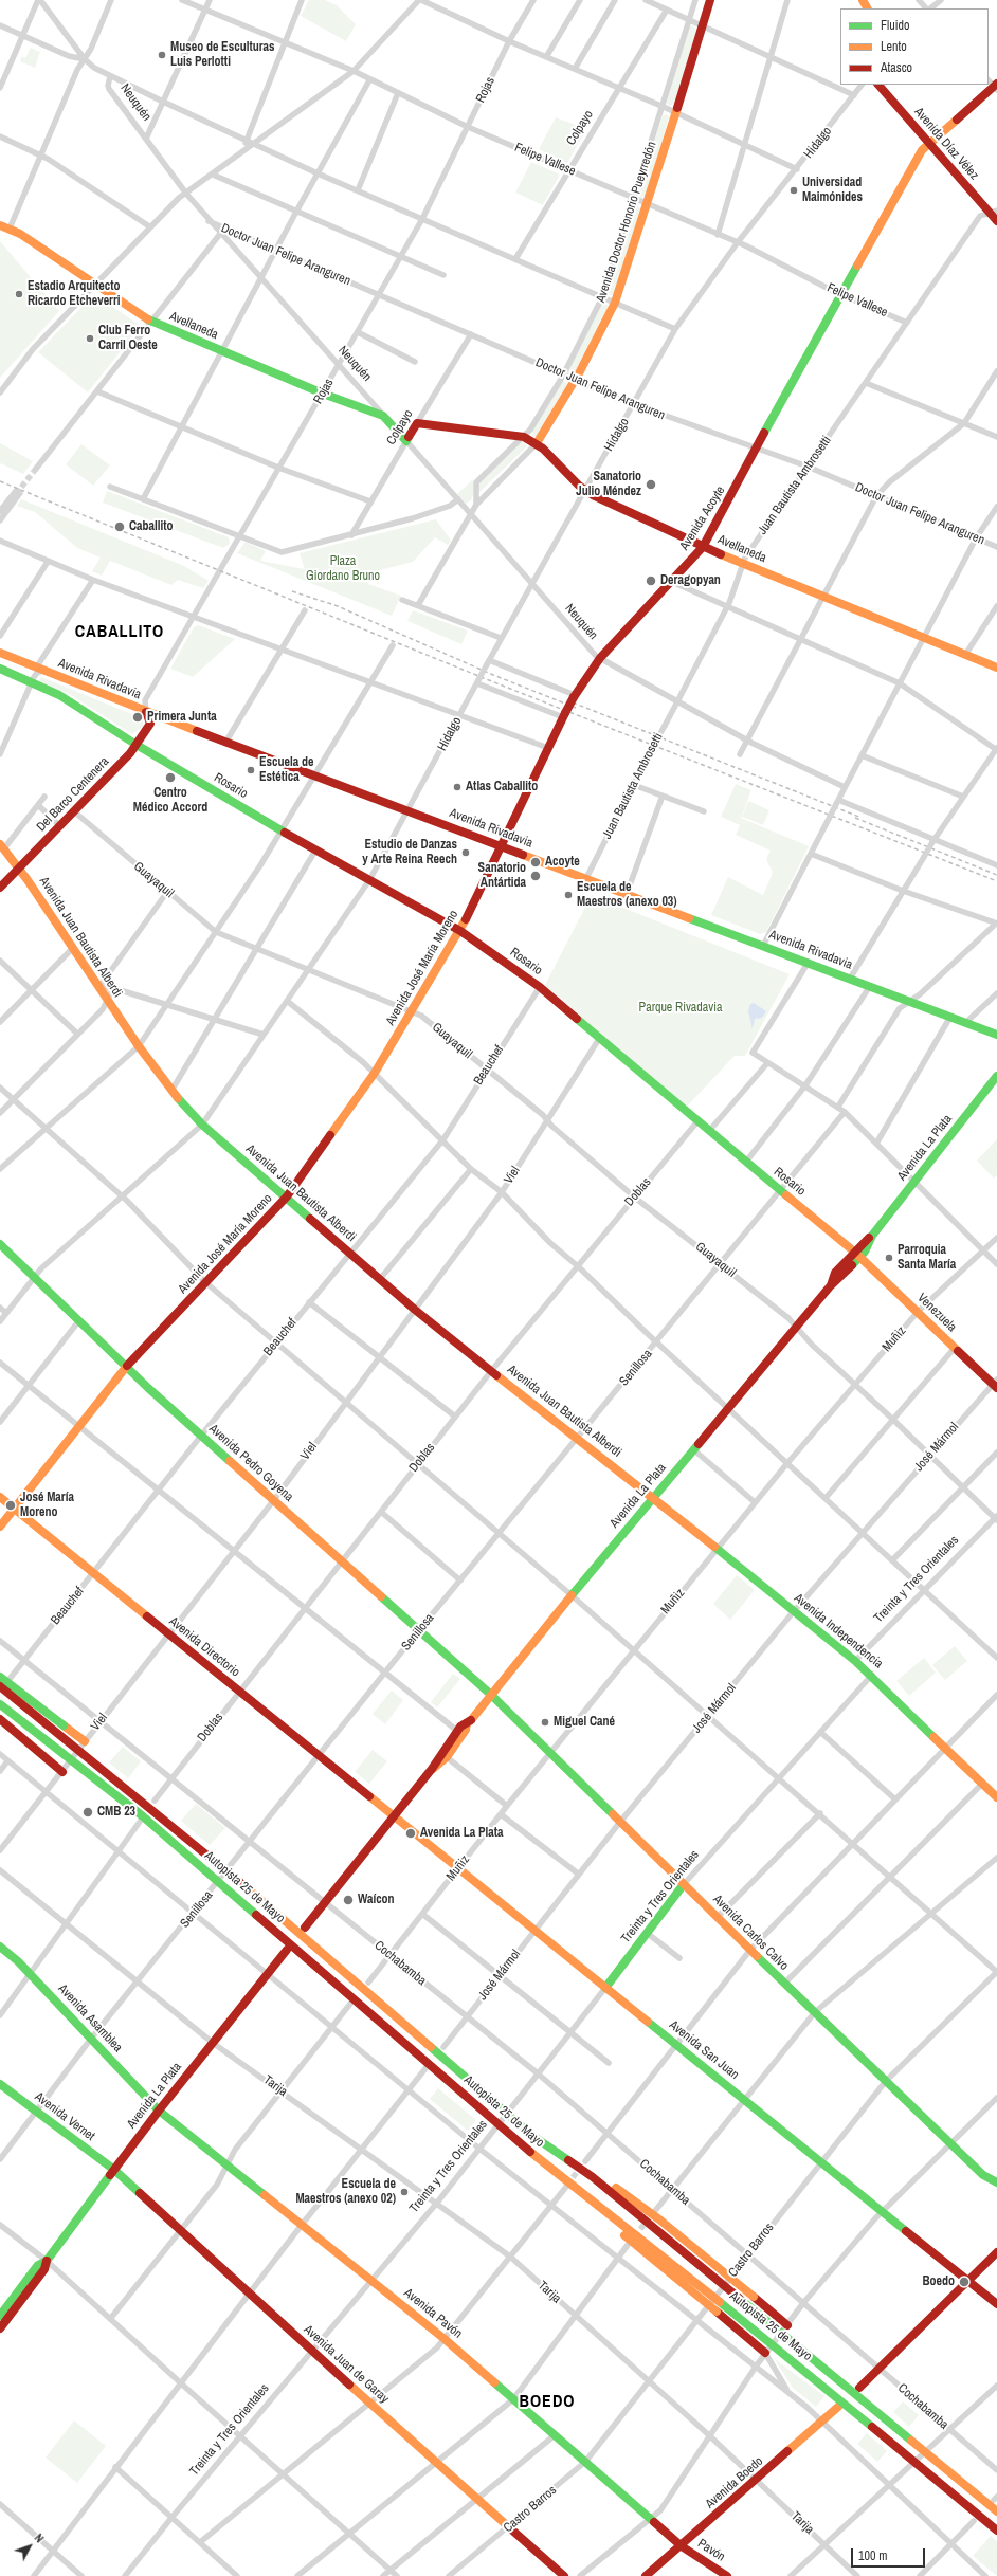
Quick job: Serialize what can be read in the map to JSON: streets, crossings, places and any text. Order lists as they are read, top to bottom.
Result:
{
  "streets": {
    "main road": [
      "Neuquén",
      "Colpayo",
      "Avenida Díaz Vélez",
      "Avenida Doctor Honorio Pueyrredón",
      "Avellaneda",
      "Avenida Acoyte",
      "Avenida Rivadavia",
      "Rosario",
      "Del Barco Centenera",
      "Avenida Juan Bautista Alberdi",
      "Avenida José María Moreno",
      "Avenida La Plata",
      "Venezuela",
      "Avenida Pedro Goyena",
      "Treinta y Tres Orientales",
      "Avenida Independencia",
      "Avenida Directorio",
      "Autopista 25 de Mayo",
      "Avenida Carlos Calvo",
      "Avenida Asamblea",
      "Avenida San Juan",
      "Avenida Vernet",
      "Avenida Pavón",
      "Avenida Juan de Garay",
      "Avenida Boedo",
      "Pavón"
    ],
    "street": [
      "Rojas",
      "Hidalgo",
      "Felipe Vallese",
      "Doctor Juan Felipe Aranguren",
      "Juan Bautista Ambrosetti",
      "Guayaquil",
      "Beauchef",
      "Viel",
      "Doblas",
      "Muñiz",
      "Senillosa",
      "José Mármol",
      "Cochabamba",
      "Tarija",
      "Castro Barros"
    ]
  },
  "crossings": [
    ["Rojas", "Neuquén"],
    ["Rojas", "Felipe Vallese"],
    ["Rojas", "Doctor Juan Felipe Aranguren"],
    ["Rojas", "Avellaneda"],
    ["Rojas", "Avenida Rivadavia"],
    ["Rojas", "Del Barco Centenera"],
    ["Neuquén", "Colpayo"],
    ["Neuquén", "Hidalgo"],
    ["Neuquén", "Avenida Doctor Honorio Pueyrredón"],
    ["Neuquén", "Doctor Juan Felipe Aranguren"],
    ["Neuquén", "Avellaneda"],
    ["Neuquén", "Juan Bautista Ambrosetti"],
    ["Neuquén", "Avenida Acoyte"],
    ["Colpayo", "Felipe Vallese"],
    ["Colpayo", "Doctor Juan Felipe Aranguren"],
    ["Colpayo", "Avellaneda"],
    ["Hidalgo", "Felipe Vallese"],
    ["Hidalgo", "Doctor Juan Felipe Aranguren"],
    ["Hidalgo", "Avellaneda"],
    ["Hidalgo", "Avenida Rivadavia"],
    ["Hidalgo", "Rosario"],
    ["Hidalgo", "Guayaquil"],
    ["Hidalgo", "Avenida Juan Bautista Alberdi"],
    ["Hidalgo", "Avenida Pedro Goyena"],
    ["Avenida Díaz Vélez", "Juan Bautista Ambrosetti"],
    ["Avenida Díaz Vélez", "Avenida Acoyte"],
    ["Felipe Vallese", "Avenida Doctor Honorio Pueyrredón"],
    ["Felipe Vallese", "Juan Bautista Ambrosetti"],
    ["Felipe Vallese", "Avenida Acoyte"],
    ["Avenida Doctor Honorio Pueyrredón", "Doctor Juan Felipe Aranguren"],
    ["Avenida Doctor Honorio Pueyrredón", "Avellaneda"],
    ["Doctor Juan Felipe Aranguren", "Juan Bautista Ambrosetti"],
    ["Doctor Juan Felipe Aranguren", "Avenida Acoyte"],
    ["Avellaneda", "Juan Bautista Ambrosetti"],
    ["Avellaneda", "Avenida Acoyte"],
    ["Juan Bautista Ambrosetti", "Avenida Rivadavia"],
    ["Avenida Acoyte", "Avenida Rivadavia"],
    ["Avenida Acoyte", "Avenida José María Moreno"],
    ["Avenida Rivadavia", "Del Barco Centenera"],
    ["Avenida Rivadavia", "Avenida José María Moreno"],
    ["Rosario", "Del Barco Centenera"],
    ["Rosario", "Avenida José María Moreno"],
    ["Rosario", "Beauchef"],
    ["Rosario", "Avenida La Plata"],
    ["Rosario", "Viel"],
    ["Rosario", "Doblas"],
    ["Rosario", "Venezuela"],
    ["Rosario", "Senillosa"],
    ["Del Barco Centenera", "Guayaquil"],
    ["Del Barco Centenera", "Avenida Juan Bautista Alberdi"],
    ["Guayaquil", "Avenida José María Moreno"],
    ["Guayaquil", "Beauchef"],
    ["Guayaquil", "Avenida La Plata"],
    ["Guayaquil", "Viel"],
    ["Guayaquil", "Doblas"],
    ["Guayaquil", "Muñiz"],
    ["Guayaquil", "Senillosa"],
    ["Guayaquil", "José Mármol"],
    ["Guayaquil", "Treinta y Tres Orientales"],
    ["Avenida Juan Bautista Alberdi", "Avenida José María Moreno"],
    ["Avenida Juan Bautista Alberdi", "Beauchef"],
    ["Avenida Juan Bautista Alberdi", "Avenida La Plata"],
    ["Avenida Juan Bautista Alberdi", "Viel"],
    ["Avenida Juan Bautista Alberdi", "Doblas"],
    ["Avenida Juan Bautista Alberdi", "Senillosa"],
    ["Avenida Juan Bautista Alberdi", "Avenida Independencia"],
    ["Avenida José María Moreno", "Avenida Pedro Goyena"],
    ["Avenida José María Moreno", "Avenida Directorio"],
    ["Beauchef", "Avenida Pedro Goyena"],
    ["Beauchef", "Avenida Directorio"],
    ["Beauchef", "Cochabamba"],
    ["Avenida La Plata", "Venezuela"],
    ["Avenida La Plata", "Avenida Pedro Goyena"],
    ["Avenida La Plata", "Avenida Independencia"],
    ["Avenida La Plata", "Avenida Directorio"],
    ["Avenida La Plata", "Avenida Carlos Calvo"],
    ["Avenida La Plata", "Cochabamba"],
    ["Avenida La Plata", "Avenida Asamblea"],
    ["Avenida La Plata", "Avenida San Juan"],
    ["Avenida La Plata", "Tarija"],
    ["Avenida La Plata", "Avenida Vernet"],
    ["Avenida La Plata", "Avenida Pavón"],
    ["Avenida La Plata", "Avenida Juan de Garay"],
    ["Viel", "Avenida Pedro Goyena"],
    ["Viel", "Avenida Directorio"],
    ["Viel", "Cochabamba"],
    ["Doblas", "Avenida Pedro Goyena"],
    ["Doblas", "Avenida Directorio"],
    ["Doblas", "Cochabamba"],
    ["Venezuela", "Muñiz"],
    ["Venezuela", "José Mármol"],
    ["Muñiz", "Avenida Independencia"],
    ["Muñiz", "Avenida Carlos Calvo"],
    ["Muñiz", "Cochabamba"],
    ["Muñiz", "Avenida San Juan"],
    ["Senillosa", "Avenida Pedro Goyena"],
    ["Senillosa", "Avenida Directorio"],
    ["Senillosa", "Cochabamba"],
    ["Senillosa", "Avenida Asamblea"],
    ["Senillosa", "Tarija"],
    ["Senillosa", "Avenida Vernet"],
    ["José Mármol", "Avenida Independencia"],
    ["José Mármol", "Avenida Carlos Calvo"],
    ["José Mármol", "Cochabamba"],
    ["José Mármol", "Avenida San Juan"],
    ["Avenida Pedro Goyena", "Avenida Carlos Calvo"],
    ["Treinta y Tres Orientales", "Avenida Independencia"],
    ["Treinta y Tres Orientales", "Avenida Carlos Calvo"],
    ["Treinta y Tres Orientales", "Cochabamba"],
    ["Treinta y Tres Orientales", "Avenida San Juan"],
    ["Treinta y Tres Orientales", "Tarija"],
    ["Treinta y Tres Orientales", "Avenida Pavón"],
    ["Treinta y Tres Orientales", "Avenida Juan de Garay"],
    ["Avenida Directorio", "Avenida San Juan"],
    ["Avenida Carlos Calvo", "Castro Barros"],
    ["Cochabamba", "Castro Barros"],
    ["Avenida Asamblea", "Avenida Pavón"],
    ["Avenida San Juan", "Castro Barros"],
    ["Tarija", "Castro Barros"],
    ["Tarija", "Avenida Boedo"],
    ["Avenida Vernet", "Avenida Juan de Garay"],
    ["Castro Barros", "Avenida Pavón"],
    ["Castro Barros", "Avenida Juan de Garay"],
    ["Avenida Pavón", "Avenida Boedo"],
    ["Avenida Pavón", "Pavón"],
    ["Avenida Boedo", "Pavón"]
  ],
  "districts": ["CABALLITO", "BOEDO"],
  "parks": ["Plaza Giordano Bruno", "Parque Rivadavia"],
  "places": [
    "Museo de Esculturas Luis Perlotti",
    "Universidad Maimónides",
    "Estadio Arquitecto Ricardo Etcheverri",
    "Club Ferro Carril Oeste",
    "Sanatorio Julio Méndez",
    "Caballito",
    "Deragopyan",
    "Primera Junta",
    "Escuela de Estética",
    "Centro Médico Accord",
    "Atlas Caballito",
    "Estudio de Danzas y Arte Reina Reech",
    "Acoyte",
    "Sanatorio Antártida",
    "Escuela de Maestros (anexo 03)",
    "Parroquia Santa María",
    "José María Moreno",
    "Miguel Cané",
    "CMB 23",
    "Avenida La Plata",
    "Waícon",
    "Escuela de Maestros (anexo 02)",
    "Boedo"
  ],
  "legend": ["Fluido", "Lento", "Atasco"],
  "scale_bar": "100 m",
  "north": "top right"
}
